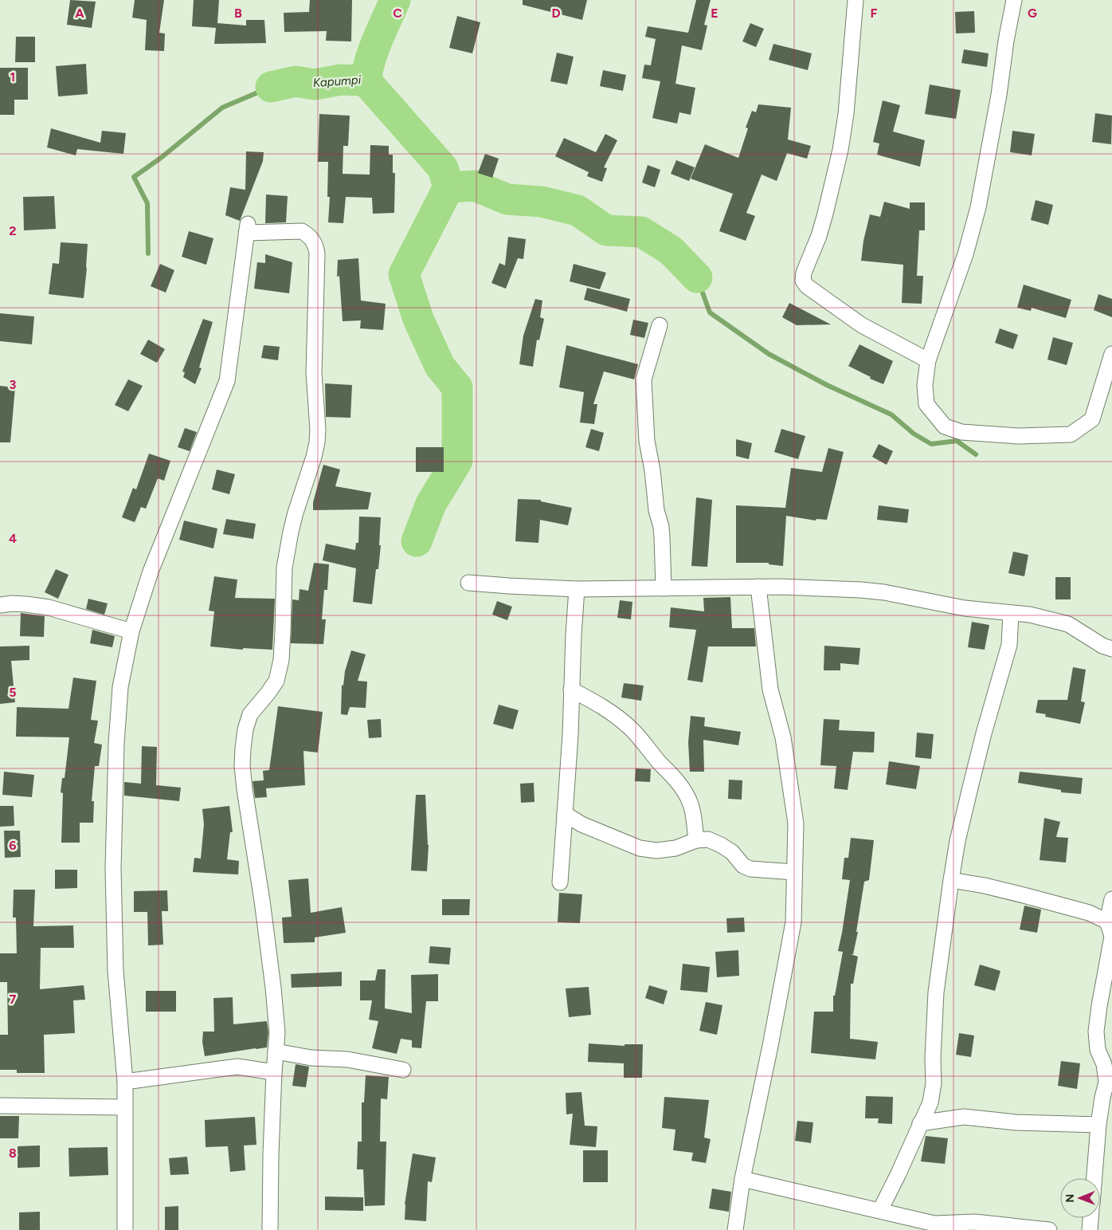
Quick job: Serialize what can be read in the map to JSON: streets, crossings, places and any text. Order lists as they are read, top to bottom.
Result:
{
  "water": ["Kapumpi"],
  "north": "left",
  "grid": {
    "columns": [
      "A",
      "B",
      "C",
      "D",
      "E",
      "F",
      "G"
    ],
    "rows": [
      "1",
      "2",
      "3",
      "4",
      "5",
      "6",
      "7",
      "8"
    ]
  }
}
